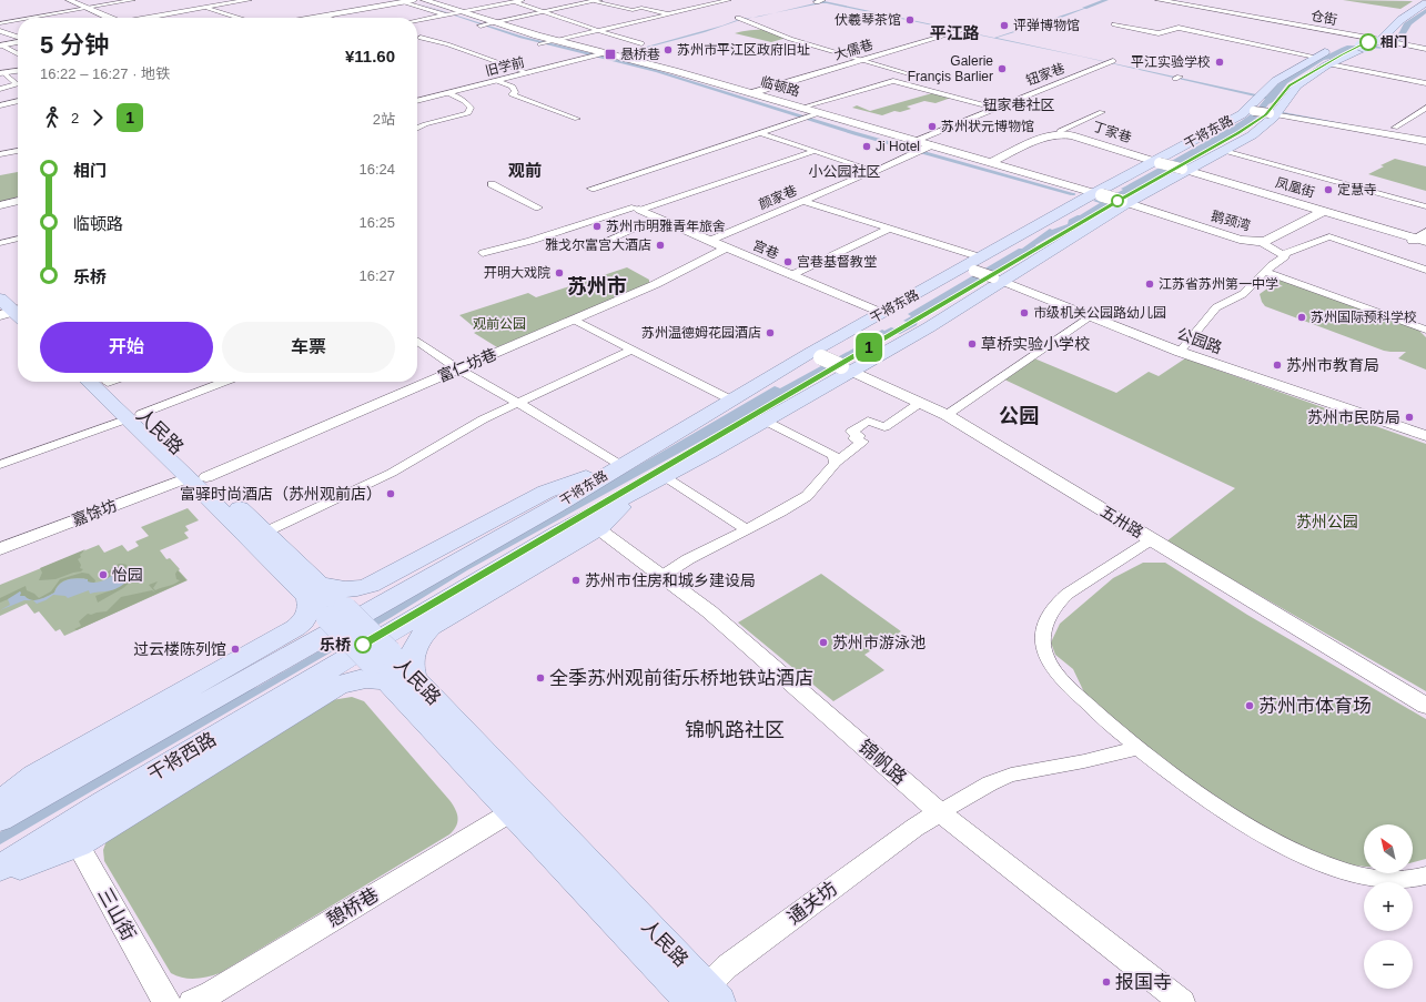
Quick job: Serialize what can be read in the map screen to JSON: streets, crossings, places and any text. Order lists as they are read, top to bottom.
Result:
{
  "streets": {
    "main road": [
      "临顿路",
      "丁家巷",
      "干将东路",
      "凤凰街",
      "鹅颈湾",
      "人民路",
      "干将西路"
    ],
    "street": [
      "仓街",
      "大儒巷",
      "旧学前",
      "钮家巷",
      "颜家巷",
      "宫巷",
      "公园路",
      "富仁坊巷",
      "嘉馀坊",
      "五卅路",
      "锦帆路",
      "通关坊",
      "憩桥巷",
      "三山街"
    ]
  },
  "crossings": [
    ["仓街", "干将东路"],
    ["大儒巷", "临顿路"],
    ["旧学前", "临顿路"],
    ["钮家巷", "临顿路"],
    ["临顿路", "干将东路"],
    ["临顿路", "颜家巷"],
    ["临顿路", "鹅颈湾"],
    ["丁家巷", "干将东路"],
    ["丁家巷", "凤凰街"],
    ["干将东路", "凤凰街"],
    ["干将东路", "鹅颈湾"],
    ["干将东路", "宫巷"],
    ["干将东路", "公园路"],
    ["干将东路", "人民路"],
    ["干将东路", "五卅路"],
    ["干将东路", "干将西路"],
    ["干将东路", "锦帆路"],
    ["凤凰街", "鹅颈湾"],
    ["颜家巷", "宫巷"],
    ["宫巷", "富仁坊巷"],
    ["富仁坊巷", "人民路"],
    ["富仁坊巷", "嘉馀坊"],
    ["人民路", "嘉馀坊"],
    ["人民路", "干将西路"],
    ["人民路", "通关坊"],
    ["人民路", "憩桥巷"],
    ["干将西路", "三山街"],
    ["锦帆路", "通关坊"]
  ],
  "districts": [
    "平江路",
    "钮家巷社区",
    "观前",
    "小公园社区",
    "苏州市",
    "公园",
    "锦帆路社区"
  ],
  "parks": ["观前公园", "苏州公园"],
  "places": {
    "other": [
      "伏羲琴茶馆",
      "评弹博物馆",
      "相门",
      "苏州市平江区政府旧址",
      "平江实验学校",
      "Galerie Françis Barlier",
      "苏州状元博物馆",
      "Ji Hotel",
      "定慧寺",
      "苏州市明雅青年旅舍",
      "雅戈尔富宫大酒店",
      "宫巷基督教堂",
      "开明大戏院",
      "江苏省苏州第一中学",
      "市级机关公园路幼儿园",
      "苏州国际预科学校",
      "苏州温德姆花园酒店",
      "草桥实验小学校",
      "苏州市教育局",
      "苏州市民防局",
      "富驿时尚酒店（苏州观前店）",
      "怡园",
      "苏州市住房和城乡建设局",
      "苏州市游泳池",
      "乐桥",
      "过云楼陈列馆",
      "全季苏州观前街乐桥地铁站酒店",
      "苏州市体育场",
      "报国寺"
    ],
    "transit": ["悬桥巷"]
  },
  "lines": ["metro line 1"],
  "north": "top left",
  "page": {
    "on_map": "1",
    "heading": ["5 分钟", "16:22 – 16:27 · 地铁", "¥11.60"],
    "legs": ["2", "1", "2站"],
    "list": [
      {
        "name": "相门",
        "value": "16:24"
      },
      {
        "name": "临顿路",
        "value": "16:25"
      },
      {
        "name": "乐桥",
        "value": "16:27"
      }
    ],
    "buttons": ["开始", "车票"],
    "map_buttons": ["+", "−"]
  }
}
